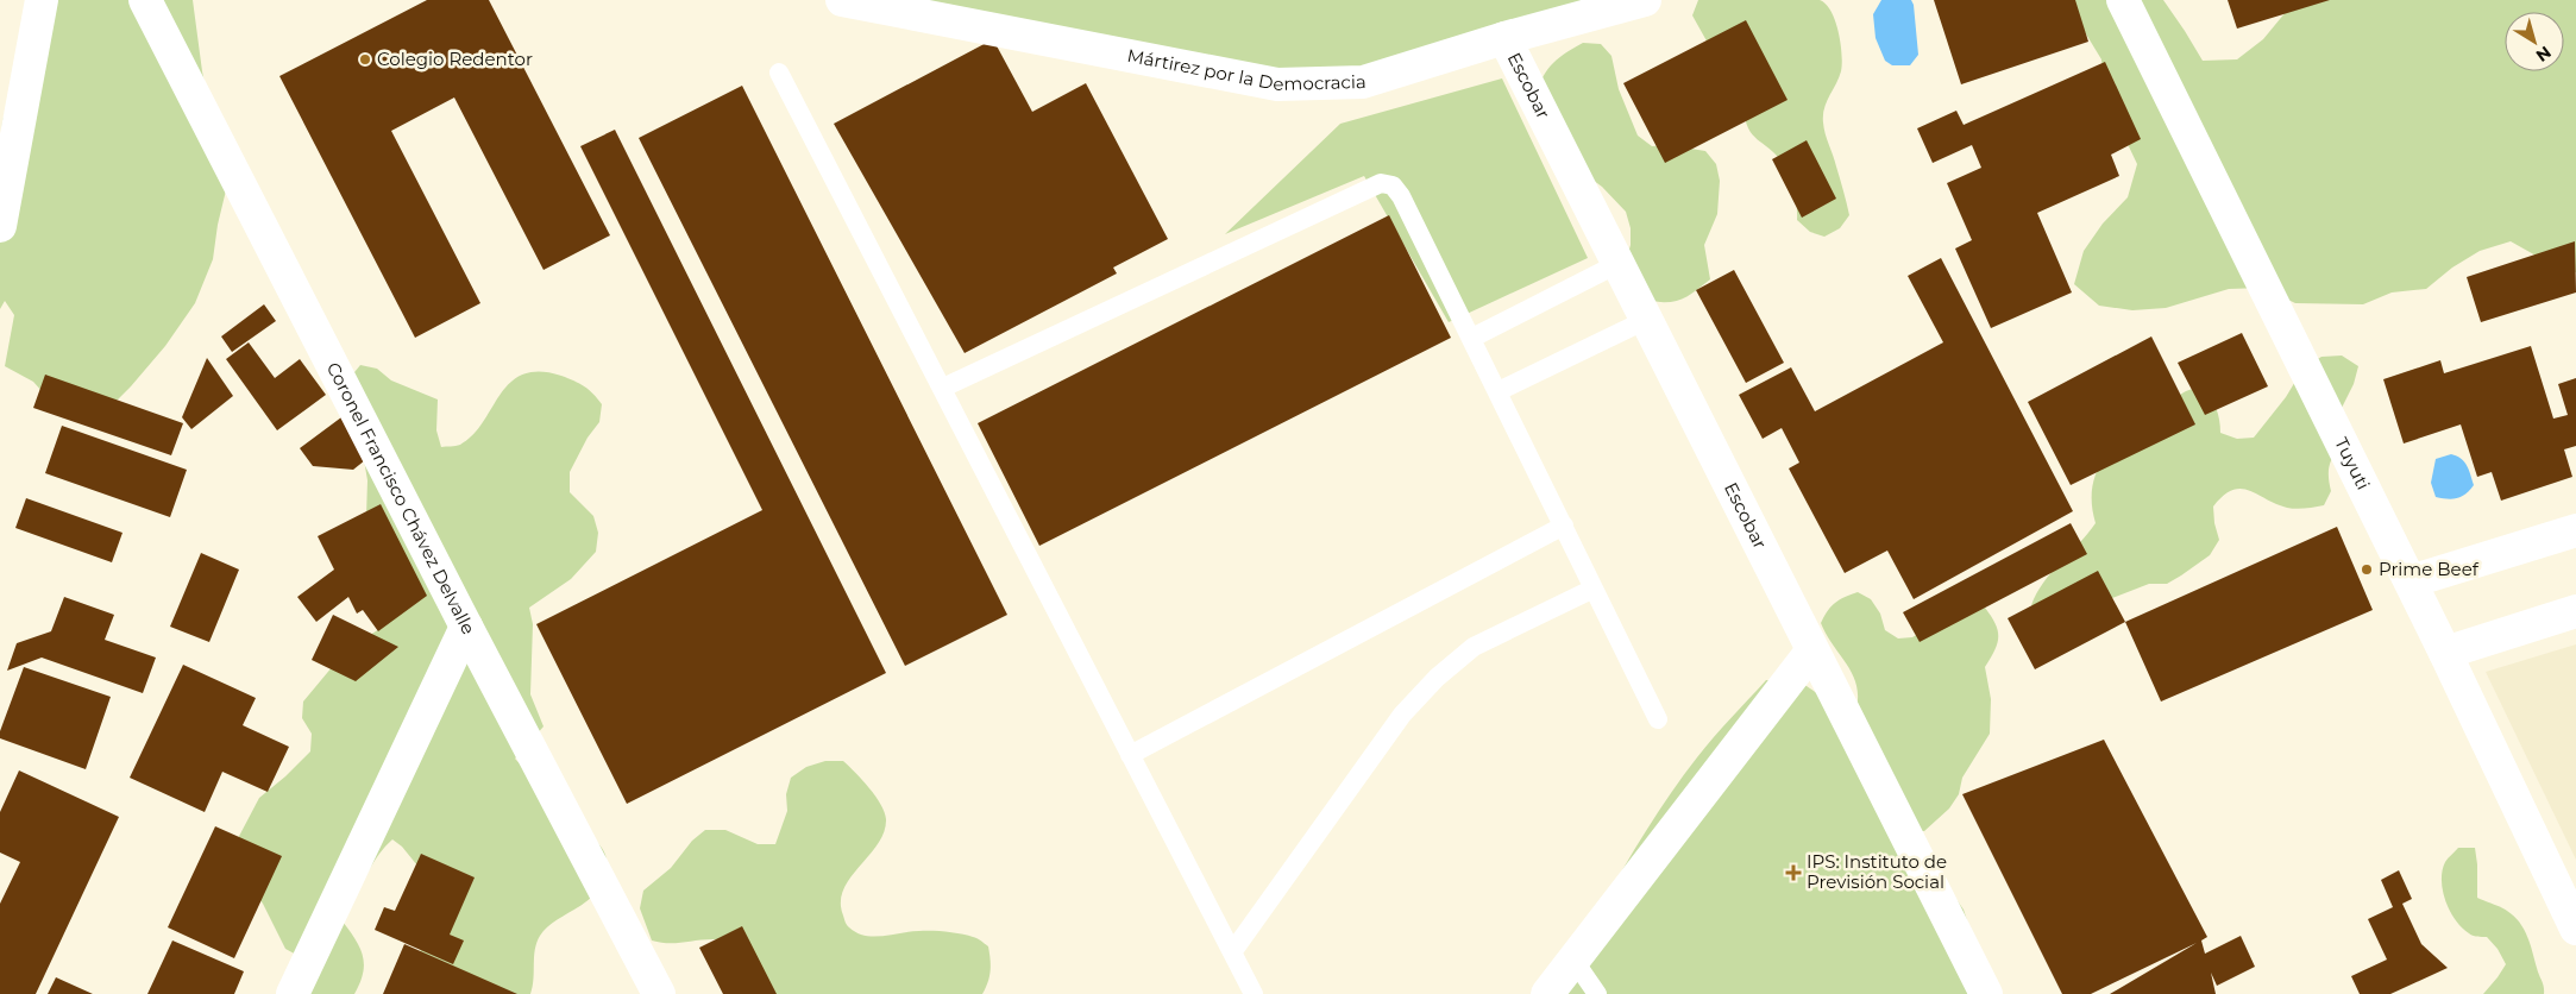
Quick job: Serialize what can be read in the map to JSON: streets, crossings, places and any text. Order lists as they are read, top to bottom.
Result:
{
  "streets": {
    "street": [
      "Mártirez por la Democracia",
      "Escobar",
      "Tuyuti",
      "Coronel Francisco Chávez Delvalle"
    ]
  },
  "crossings": [
    ["Mártirez por la Democracia", "Escobar"]
  ],
  "places": {
    "other": ["Colegio Redentor", "Prime Beef"],
    "health": ["IPS: Instituto de Previsión Social"]
  },
  "north": "bottom right"
}
